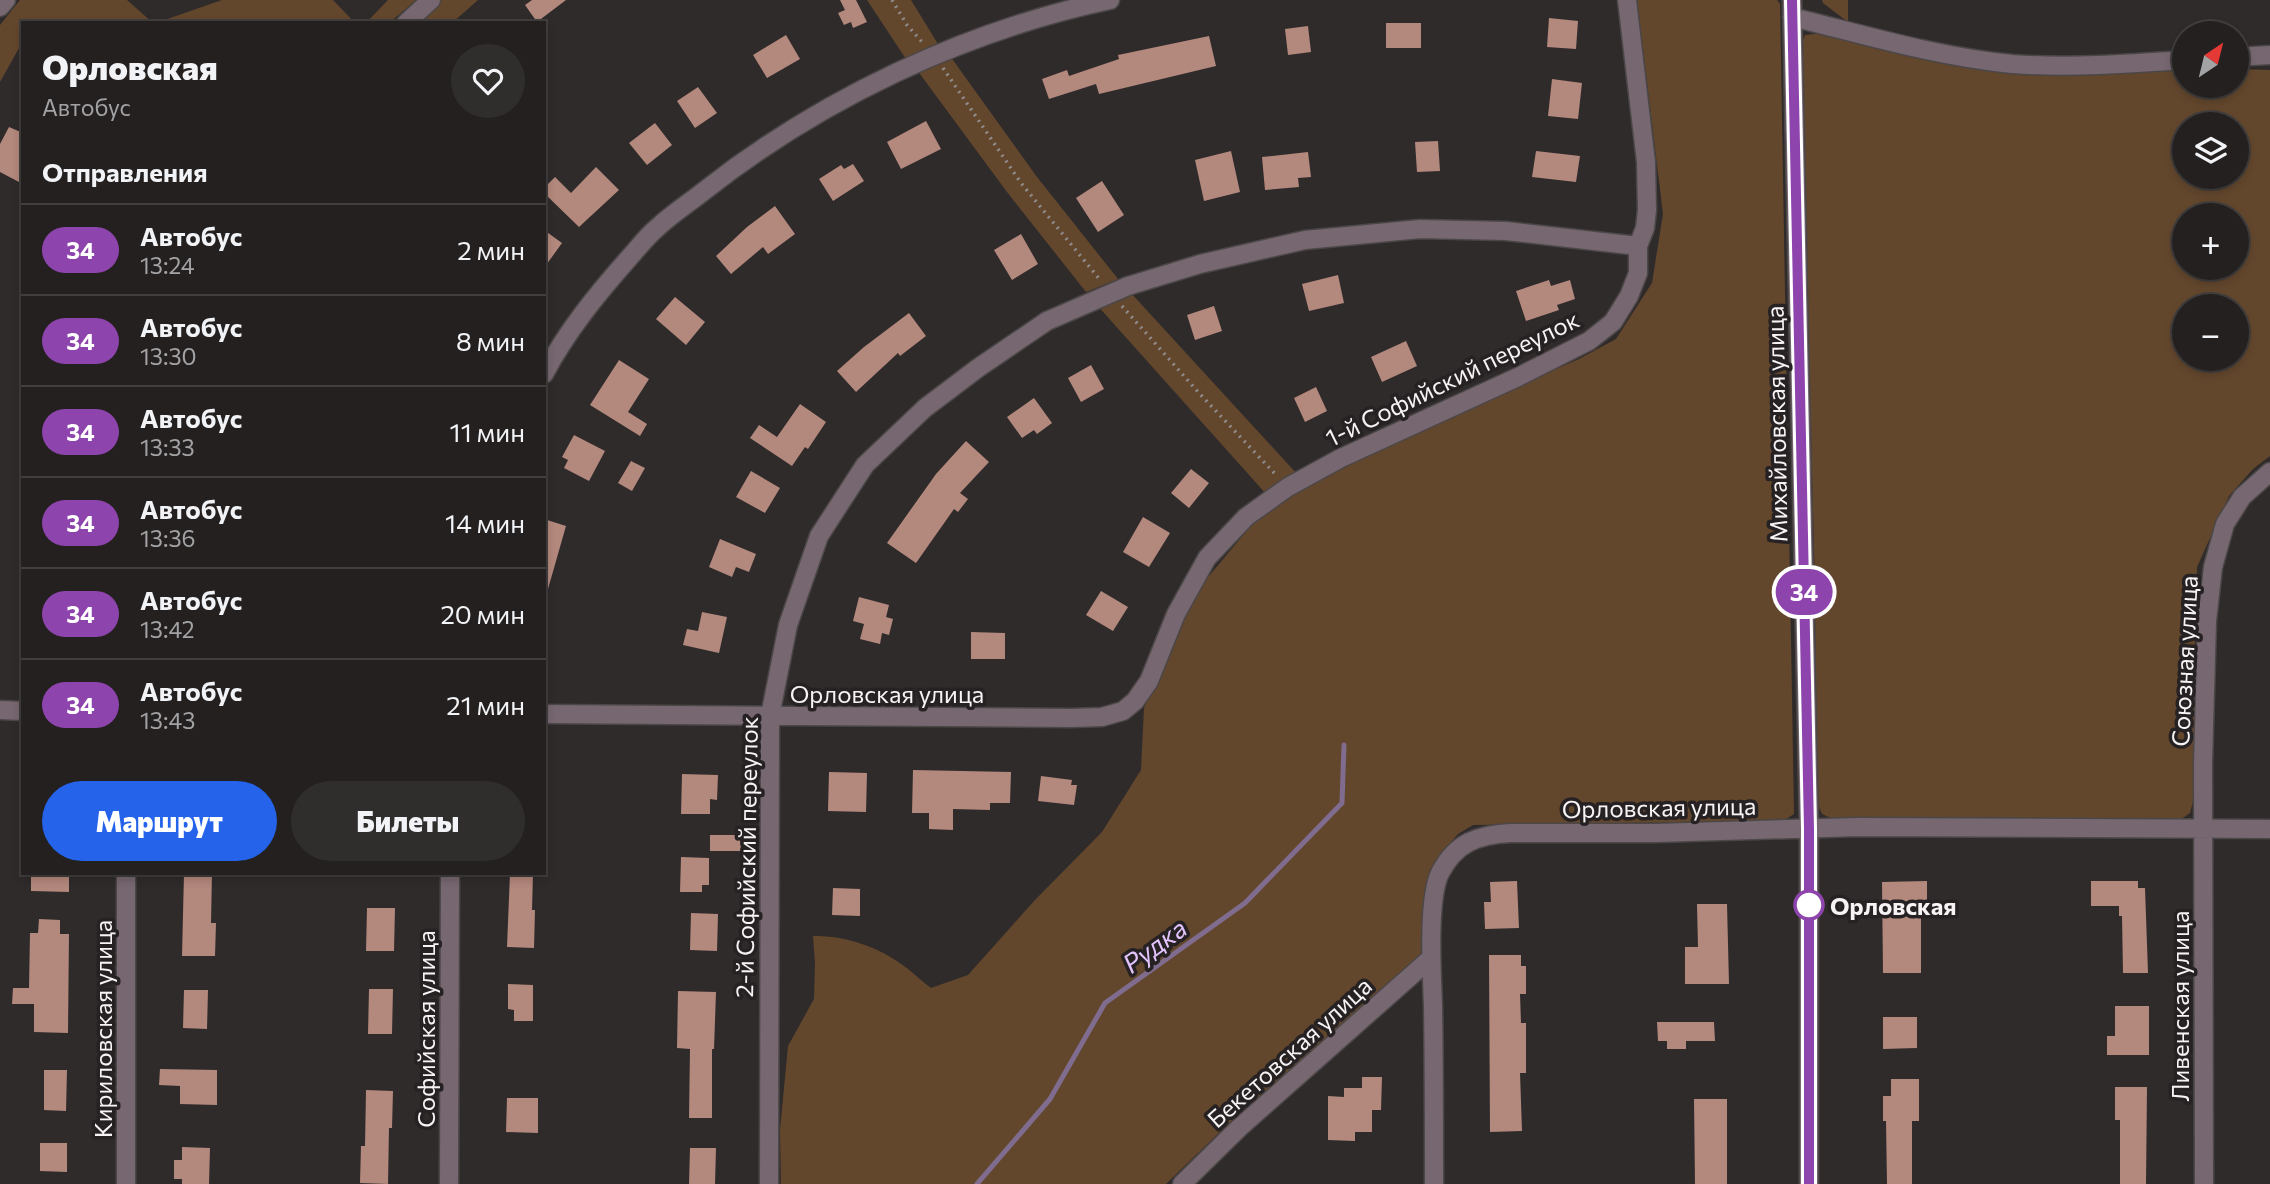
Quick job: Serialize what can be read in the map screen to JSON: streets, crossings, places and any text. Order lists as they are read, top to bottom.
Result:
{
  "streets": {
    "street": [
      "1-й Софийский переулок",
      "Михайловская улица",
      "Союзная улица",
      "Орловская улица",
      "2-й Софийский переулок",
      "Ливенская улица",
      "Кириловская улица",
      "Софийская улица",
      "Бекетовская улица"
    ]
  },
  "crossings": [
    ["1-й Софийский переулок", "Орловская улица"],
    ["1-й Софийский переулок", "2-й Софийский переулок"],
    ["Михайловская улица", "Орловская улица"],
    ["Союзная улица", "Орловская улица"],
    ["Союзная улица", "Ливенская улица"],
    ["Орловская улица", "2-й Софийский переулок"],
    ["Орловская улица", "Ливенская улица"],
    ["Орловская улица", "Бекетовская улица"]
  ],
  "water": ["Рудка"],
  "places": ["Орловская"],
  "lines": ["bus line 34"],
  "north": "top right",
  "page": {
    "on_map": "34",
    "map_buttons": ["+", "−"],
    "heading": [
      ["Орловская", "Автобус"],
      "Отправления"
    ],
    "list": [
      {
        "mark": "34",
        "name": "Автобус",
        "note": "13:24",
        "value": "2 мин"
      },
      {
        "mark": "34",
        "name": "Автобус",
        "note": "13:30",
        "value": "8 мин"
      },
      {
        "mark": "34",
        "name": "Автобус",
        "note": "13:33",
        "value": "11 мин"
      },
      {
        "mark": "34",
        "name": "Автобус",
        "note": "13:36",
        "value": "14 мин"
      },
      {
        "mark": "34",
        "name": "Автобус",
        "note": "13:42",
        "value": "20 мин"
      },
      {
        "mark": "34",
        "name": "Автобус",
        "note": "13:43",
        "value": "21 мин"
      }
    ],
    "buttons": ["Маршрут", "Билеты"]
  }
}
